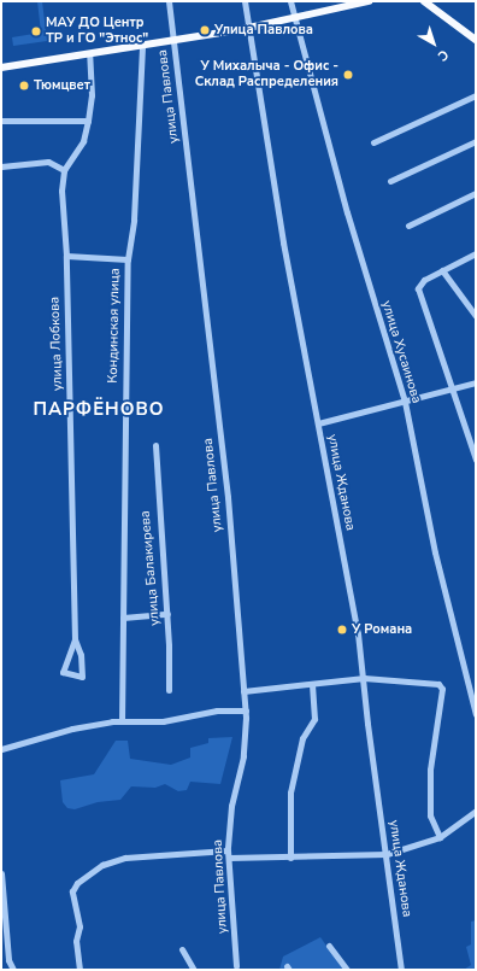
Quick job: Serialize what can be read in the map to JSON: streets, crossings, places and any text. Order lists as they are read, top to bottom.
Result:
{
  "streets": {
    "street": [
      "улица Павлова",
      "Кондинская улица",
      "улица Лобкова",
      "улица Хусаинова",
      "улица Жданова",
      "улица Балакирева"
    ]
  },
  "districts": ["ПАРФЁНОВО"],
  "places": [
    "Улица Павлова",
    "МАУ ДО Центр ТР и ГО \"Этнос\"",
    "У Михалыча - Офис - Склад Распределения",
    "Тюмцвет",
    "У Романа"
  ],
  "north": "bottom right"
}
